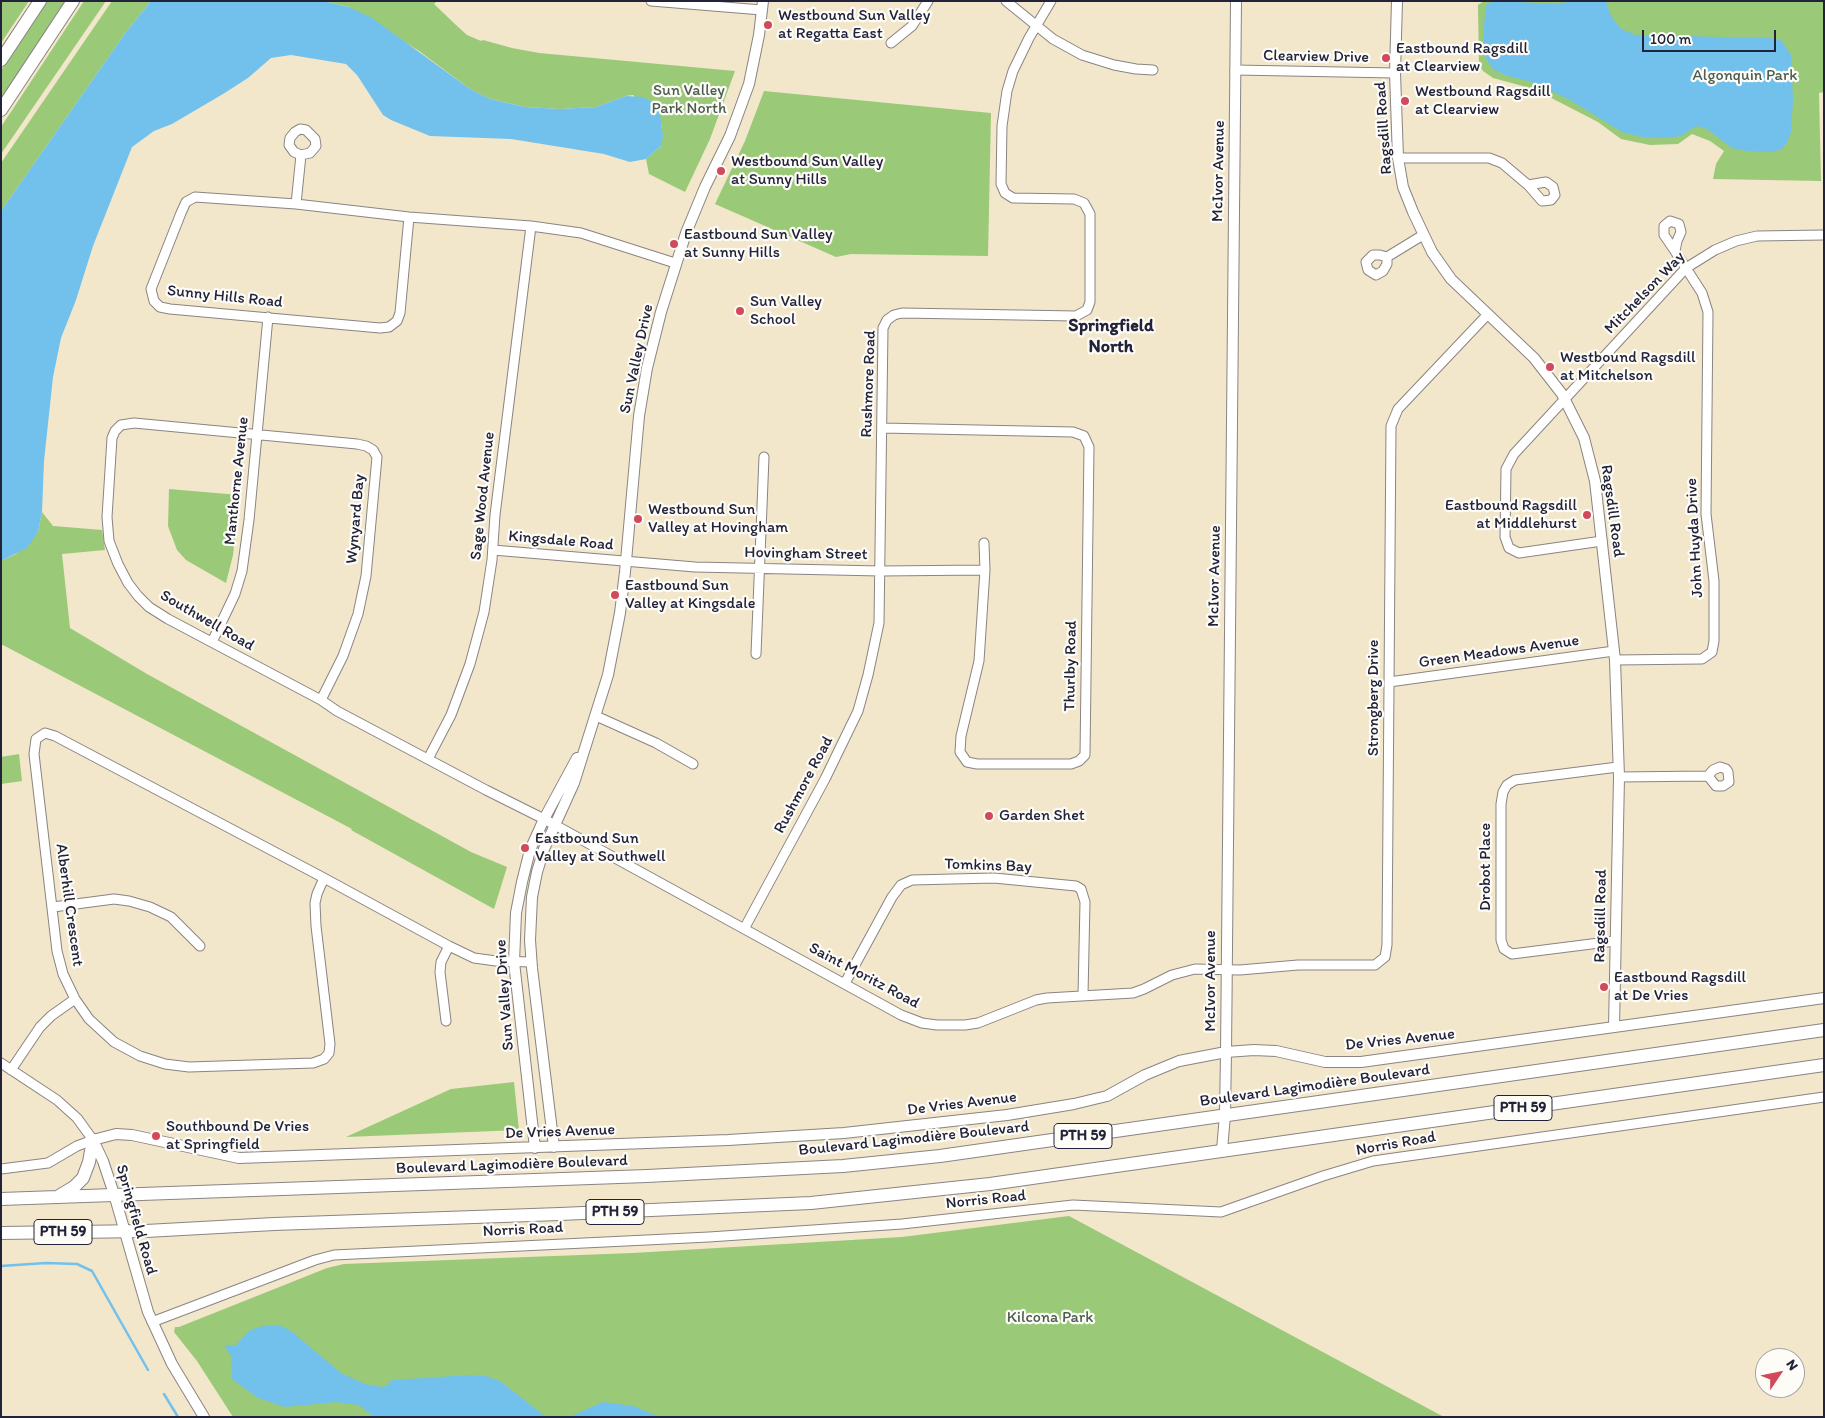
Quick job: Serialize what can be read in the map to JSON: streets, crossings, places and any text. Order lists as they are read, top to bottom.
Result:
{
  "streets": {
    "main road": ["Boulevard Lagimodière Boulevard", "PTH 59"],
    "street": [
      "Clearview Drive",
      "Ragsdill Road",
      "McIvor Avenue",
      "Mitchelson Way",
      "Sunny Hills Road",
      "Sun Valley Drive",
      "Rushmore Road",
      "Manthorne Avenue",
      "Sage Wood Avenue",
      "Wynyard Bay",
      "John Huyda Drive",
      "Kingsdale Road",
      "Hovingham Street",
      "Southwell Road",
      "Green Meadows Avenue",
      "Thurlby Road",
      "Strongberg Drive",
      "Tomkins Bay",
      "Drobot Place",
      "Alberhill Crescent",
      "Saint Moritz Road",
      "De Vries Avenue",
      "Norris Road",
      "Springfield Road"
    ]
  },
  "crossings": [
    ["Clearview Drive", "Ragsdill Road"],
    ["Clearview Drive", "McIvor Avenue"],
    ["Ragsdill Road", "Mitchelson Way"],
    ["Ragsdill Road", "John Huyda Drive"],
    ["Ragsdill Road", "Green Meadows Avenue"],
    ["Ragsdill Road", "Strongberg Drive"],
    ["Ragsdill Road", "Drobot Place"],
    ["Ragsdill Road", "De Vries Avenue"],
    ["McIvor Avenue", "Strongberg Drive"],
    ["McIvor Avenue", "Saint Moritz Road"],
    ["McIvor Avenue", "De Vries Avenue"],
    ["McIvor Avenue", "Boulevard Lagimodière Boulevard"],
    ["McIvor Avenue", "PTH 59"],
    ["Mitchelson Way", "John Huyda Drive"],
    ["Sunny Hills Road", "Sun Valley Drive"],
    ["Sunny Hills Road", "Manthorne Avenue"],
    ["Sunny Hills Road", "Sage Wood Avenue"],
    ["Sun Valley Drive", "Kingsdale Road"],
    ["Sun Valley Drive", "Hovingham Street"],
    ["Sun Valley Drive", "Southwell Road"],
    ["Sun Valley Drive", "Alberhill Crescent"],
    ["Sun Valley Drive", "Saint Moritz Road"],
    ["Sun Valley Drive", "De Vries Avenue"],
    ["Rushmore Road", "Hovingham Street"],
    ["Rushmore Road", "Thurlby Road"],
    ["Rushmore Road", "Saint Moritz Road"],
    ["Manthorne Avenue", "Wynyard Bay"],
    ["Manthorne Avenue", "Southwell Road"],
    ["Sage Wood Avenue", "Kingsdale Road"],
    ["Sage Wood Avenue", "Southwell Road"],
    ["Wynyard Bay", "Southwell Road"],
    ["John Huyda Drive", "Green Meadows Avenue"],
    ["Kingsdale Road", "Hovingham Street"],
    ["Hovingham Street", "Thurlby Road"],
    ["Southwell Road", "Saint Moritz Road"],
    ["Green Meadows Avenue", "Strongberg Drive"],
    ["Strongberg Drive", "Saint Moritz Road"],
    ["Tomkins Bay", "Saint Moritz Road"],
    ["De Vries Avenue", "Springfield Road"],
    ["Boulevard Lagimodière Boulevard", "Springfield Road"],
    ["PTH 59", "Springfield Road"],
    ["Norris Road", "Springfield Road"]
  ],
  "districts": ["Springfield North"],
  "parks": ["Algonquin Park", "Sun Valley Park North", "Kilcona Park"],
  "places": [
    "Westbound Sun Valley at Regatta East",
    "Eastbound Ragsdill at Clearview",
    "Westbound Ragsdill at Clearview",
    "Westbound Sun Valley at Sunny Hills",
    "Eastbound Sun Valley at Sunny Hills",
    "Sun Valley School",
    "Westbound Ragsdill at Mitchelson",
    "Eastbound Ragsdill at Middlehurst",
    "Westbound Sun Valley at Hovingham",
    "Eastbound Sun Valley at Kingsdale",
    "Garden Shet",
    "Eastbound Sun Valley at Southwell",
    "Eastbound Ragsdill at De Vries",
    "Southbound De Vries at Springfield"
  ],
  "scale_bar": "100 m",
  "north": "top right"
}
